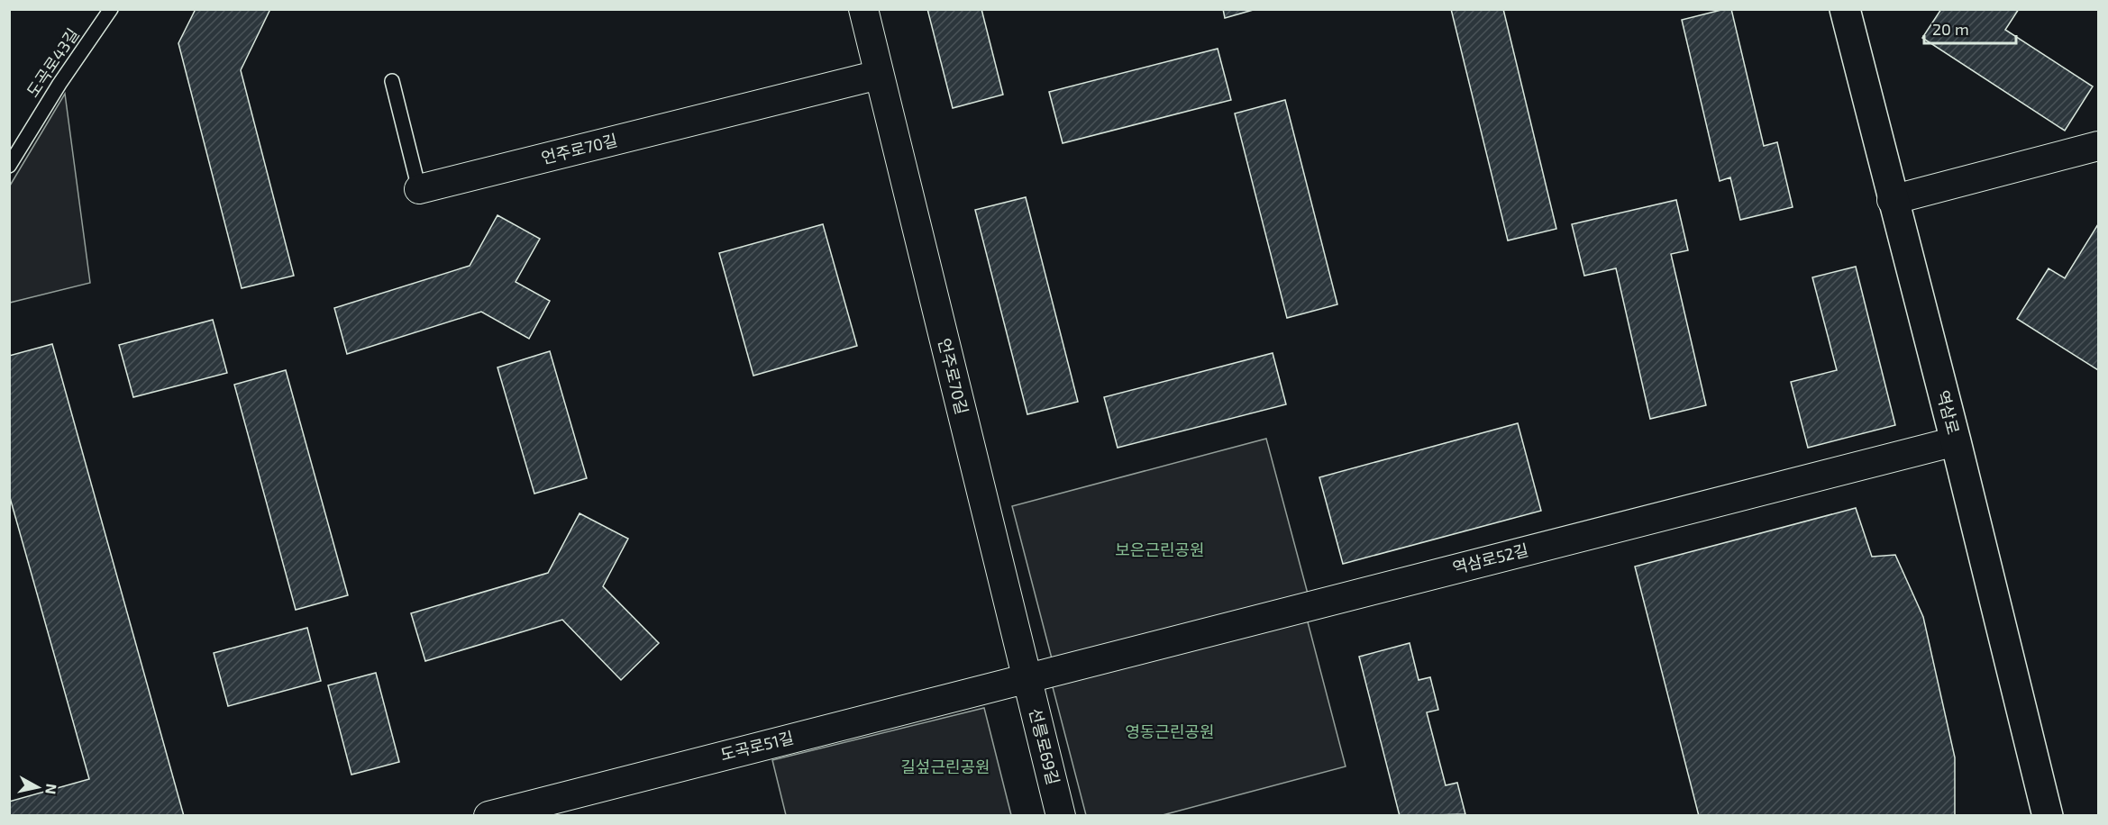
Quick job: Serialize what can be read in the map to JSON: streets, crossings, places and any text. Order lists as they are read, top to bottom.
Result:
{
  "streets": {
    "main road": ["역삼로"],
    "street": [
      "언주로70길",
      "역삼로52길",
      "도곡로51길",
      "선릉로69길"
    ],
    "lane": ["도곡로43길"]
  },
  "crossings": [
    ["언주로70길", "역삼로52길"],
    ["언주로70길", "도곡로51길"],
    ["언주로70길", "선릉로69길"],
    ["역삼로", "역삼로52길"],
    ["역삼로52길", "도곡로51길"],
    ["역삼로52길", "선릉로69길"],
    ["도곡로51길", "선릉로69길"]
  ],
  "parks": ["보은근린공원", "영동근린공원", "길섶근린공원"],
  "scale_bar": "20 m",
  "north": "right"
}
